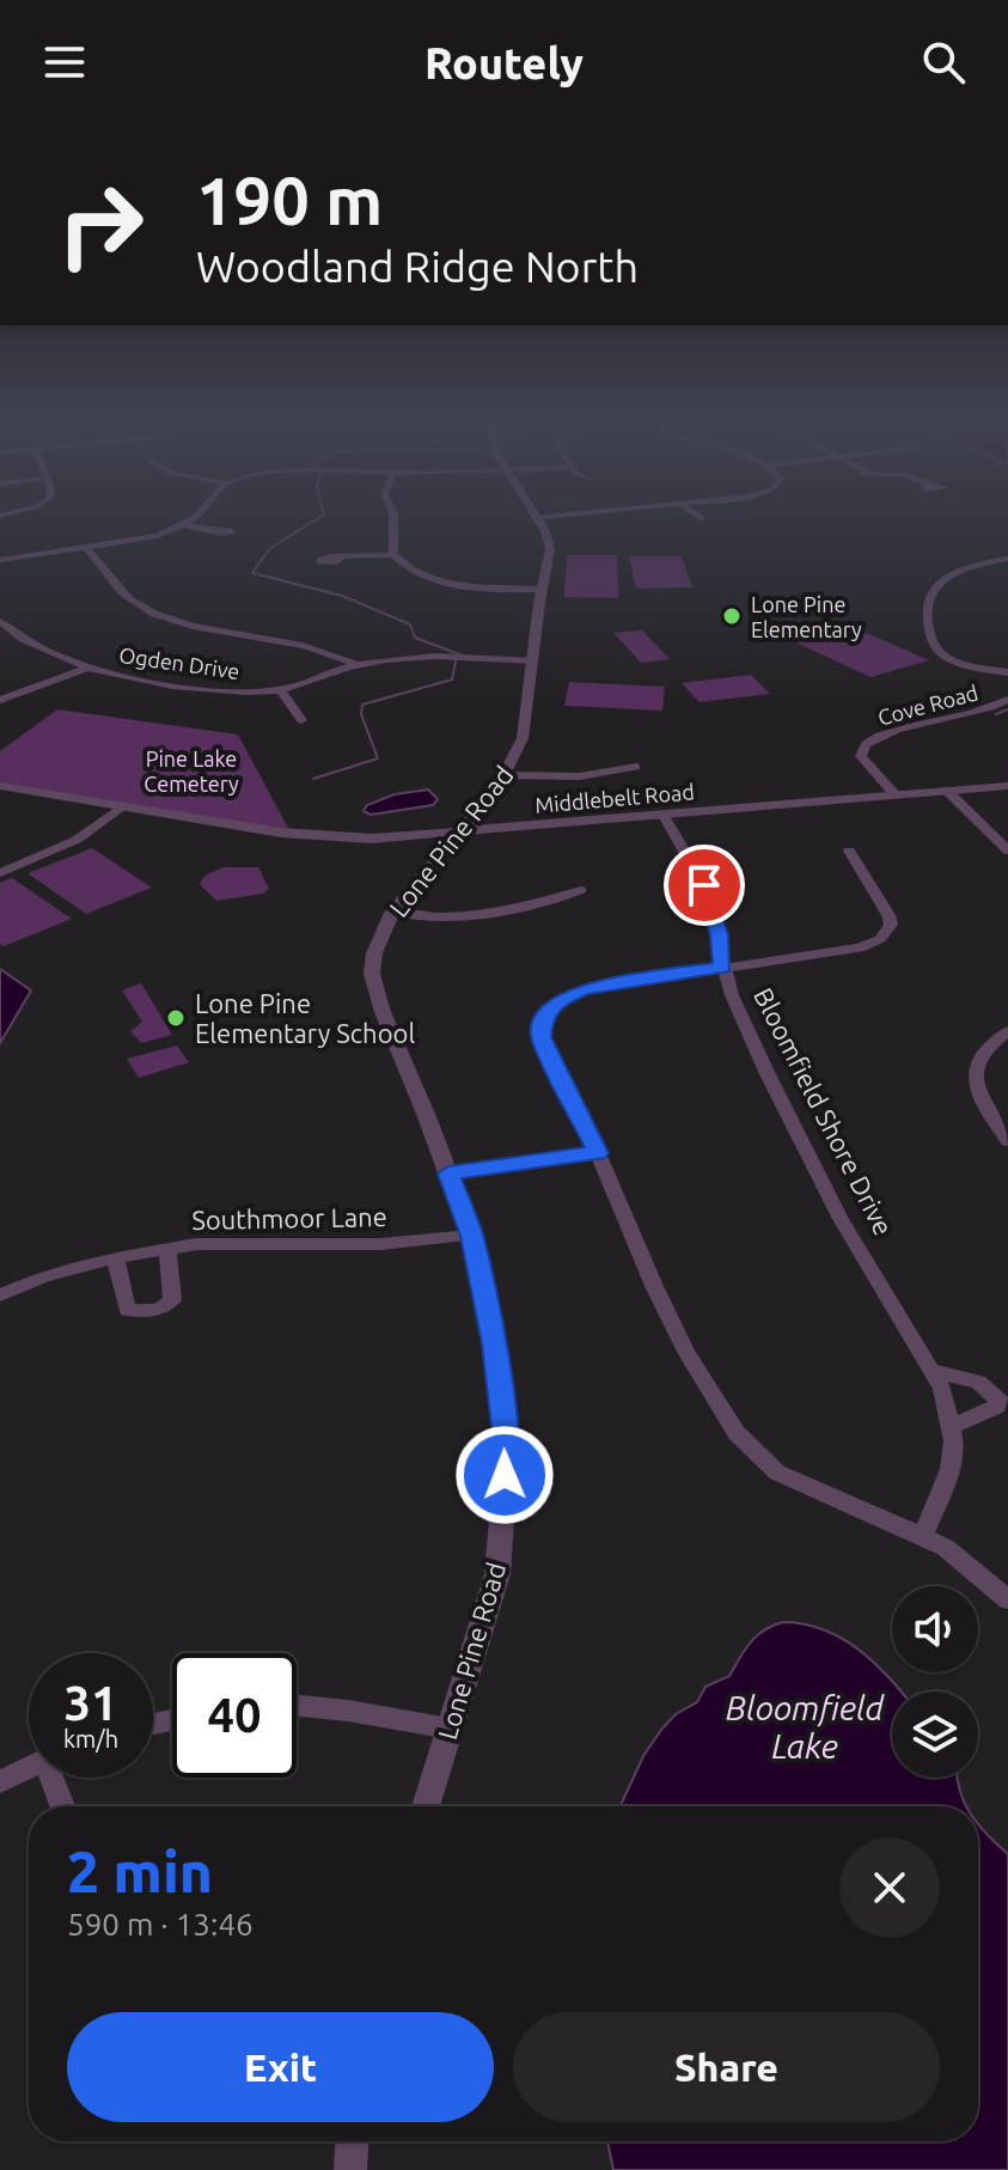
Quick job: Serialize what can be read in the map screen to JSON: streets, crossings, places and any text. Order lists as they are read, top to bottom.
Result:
{
  "streets": {
    "street": [
      "Ogden Drive",
      "Cove Road",
      "Middlebelt Road",
      "Lone Pine Road",
      "Bloomfield Shore Drive",
      "Southmoor Lane"
    ]
  },
  "crossings": [
    ["Ogden Drive", "Lone Pine Road"],
    ["Cove Road", "Middlebelt Road"],
    ["Middlebelt Road", "Lone Pine Road"],
    ["Middlebelt Road", "Bloomfield Shore Drive"],
    ["Lone Pine Road", "Southmoor Lane"]
  ],
  "water": ["Bloomfield Lake"],
  "parks": ["Pine Lake Cemetery"],
  "places": ["Lone Pine Elementary", "Lone Pine Elementary School"],
  "page": {
    "header": "Routely",
    "turn": ["190 m", "Woodland Ridge North"],
    "speed": "31 km/h",
    "limit": "40",
    "heading": ["2 min", "590 m · 13:46"],
    "buttons": ["Exit", "Share"]
  }
}
